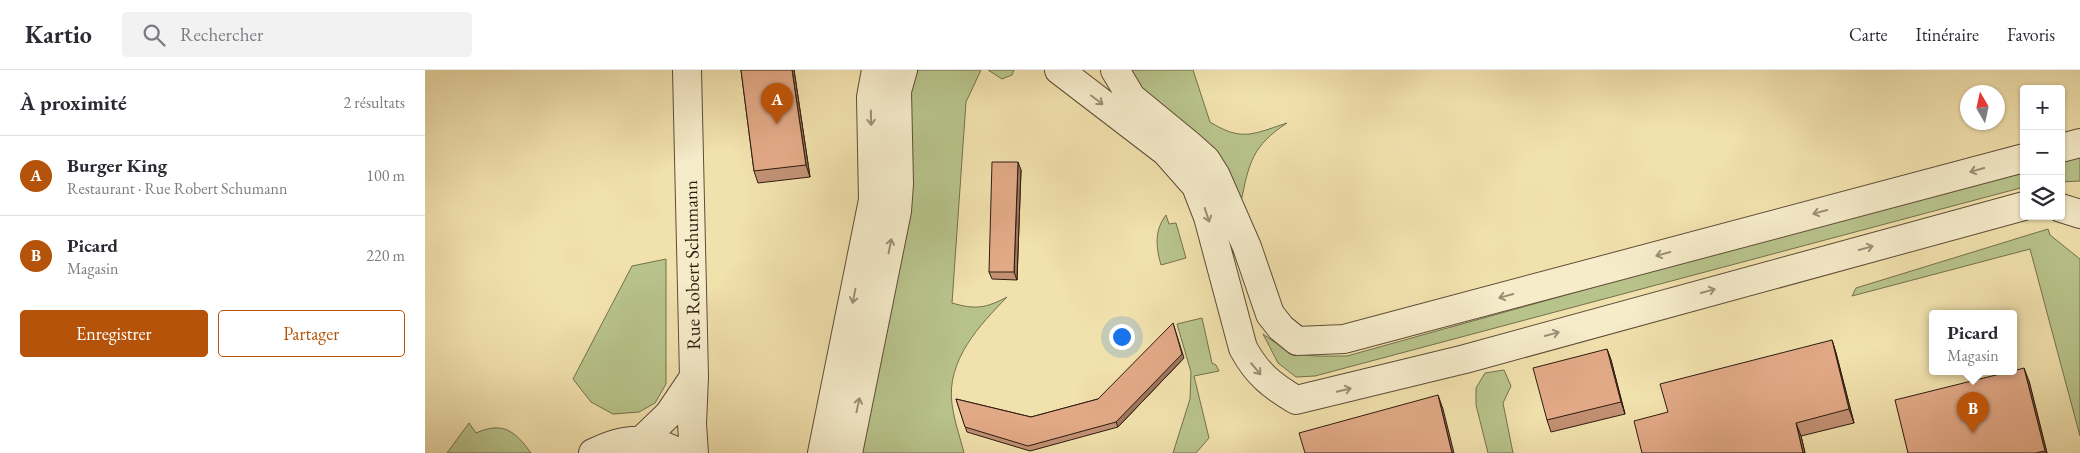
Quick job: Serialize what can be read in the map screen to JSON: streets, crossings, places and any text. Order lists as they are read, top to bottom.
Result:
{
  "streets": {
    "street": ["Rue Robert Schumann"]
  },
  "north": "top",
  "page": {
    "header": "Kartio",
    "search": "Rechercher",
    "nav": ["Carte", "Itinéraire", "Favoris"],
    "heading": ["À proximité", "2 résultats"],
    "pins": ["A", "B"],
    "map_buttons": ["+", "−"],
    "list": [
      {
        "mark": "A",
        "name": "Burger King",
        "note": "Restaurant · Rue Robert Schumann",
        "value": "100 m"
      },
      {
        "mark": "B",
        "name": "Picard",
        "note": "Magasin",
        "value": "220 m"
      }
    ],
    "buttons": ["Enregistrer", "Partager"],
    "popup": ["Picard", "Magasin"]
  }
}
